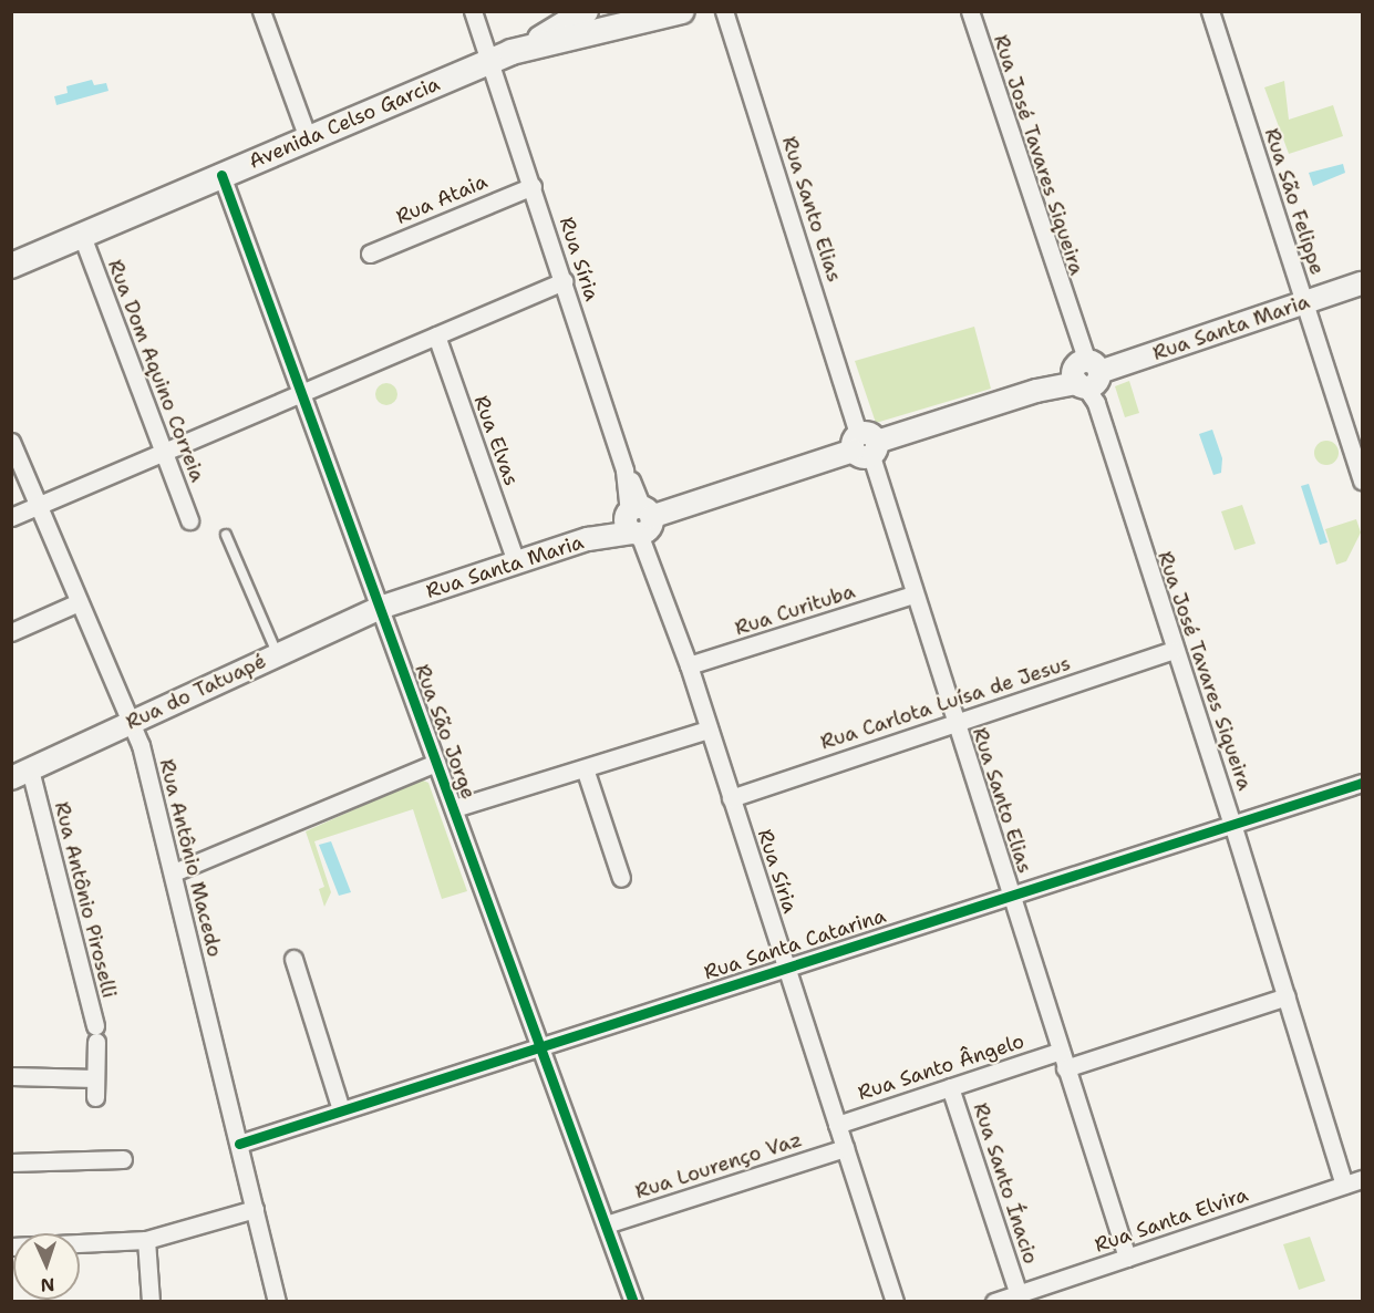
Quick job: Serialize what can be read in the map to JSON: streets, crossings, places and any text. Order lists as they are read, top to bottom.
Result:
{
  "streets": {
    "main road": ["Avenida Celso Garcia"],
    "street": [
      "Rua José Tavares Siqueira",
      "Rua Ataia",
      "Rua São Felippe",
      "Rua Santo Elias",
      "Rua Síria",
      "Rua Santa Maria",
      "Rua Dom Aquino Correia",
      "Rua Elvas",
      "Rua Curituba",
      "Rua do Tatuapé",
      "Rua Carlota Luísa de Jesus",
      "Rua São Jorge",
      "Rua Antônio Macedo",
      "Rua Antônio Piroselli",
      "Rua Santa Catarina",
      "Rua Santo Ângelo",
      "Rua Lourenço Vaz",
      "Rua Santo Ínacio",
      "Rua Santa Elvira"
    ]
  },
  "crossings": [
    ["Avenida Celso Garcia", "Rua Síria"],
    ["Avenida Celso Garcia", "Rua Dom Aquino Correia"],
    ["Avenida Celso Garcia", "Rua São Jorge"],
    ["Rua José Tavares Siqueira", "Rua Santa Maria"],
    ["Rua José Tavares Siqueira", "Rua Carlota Luísa de Jesus"],
    ["Rua José Tavares Siqueira", "Rua Santa Catarina"],
    ["Rua José Tavares Siqueira", "Rua Santa Elvira"],
    ["Rua Ataia", "Rua Síria"],
    ["Rua São Felippe", "Rua Santa Maria"],
    ["Rua Santo Elias", "Rua Santa Maria"],
    ["Rua Santo Elias", "Rua Curituba"],
    ["Rua Santo Elias", "Rua Carlota Luísa de Jesus"],
    ["Rua Santo Elias", "Rua Santa Catarina"],
    ["Rua Santo Elias", "Rua Santo Ângelo"],
    ["Rua Santo Elias", "Rua Santa Elvira"],
    ["Rua Síria", "Rua Santa Maria"],
    ["Rua Síria", "Rua Curituba"],
    ["Rua Síria", "Rua Carlota Luísa de Jesus"],
    ["Rua Síria", "Rua Santa Catarina"],
    ["Rua Síria", "Rua Santo Ângelo"],
    ["Rua Síria", "Rua Lourenço Vaz"],
    ["Rua Santa Maria", "Rua Elvas"],
    ["Rua Santa Maria", "Rua do Tatuapé"],
    ["Rua Santa Maria", "Rua São Jorge"],
    ["Rua do Tatuapé", "Rua São Jorge"],
    ["Rua do Tatuapé", "Rua Antônio Macedo"],
    ["Rua do Tatuapé", "Rua Antônio Piroselli"],
    ["Rua São Jorge", "Rua Santa Catarina"],
    ["Rua São Jorge", "Rua Lourenço Vaz"],
    ["Rua Antônio Macedo", "Rua Santa Catarina"],
    ["Rua Santo Ângelo", "Rua Santo Ínacio"],
    ["Rua Santo Ínacio", "Rua Santa Elvira"]
  ],
  "north": "bottom"
}
